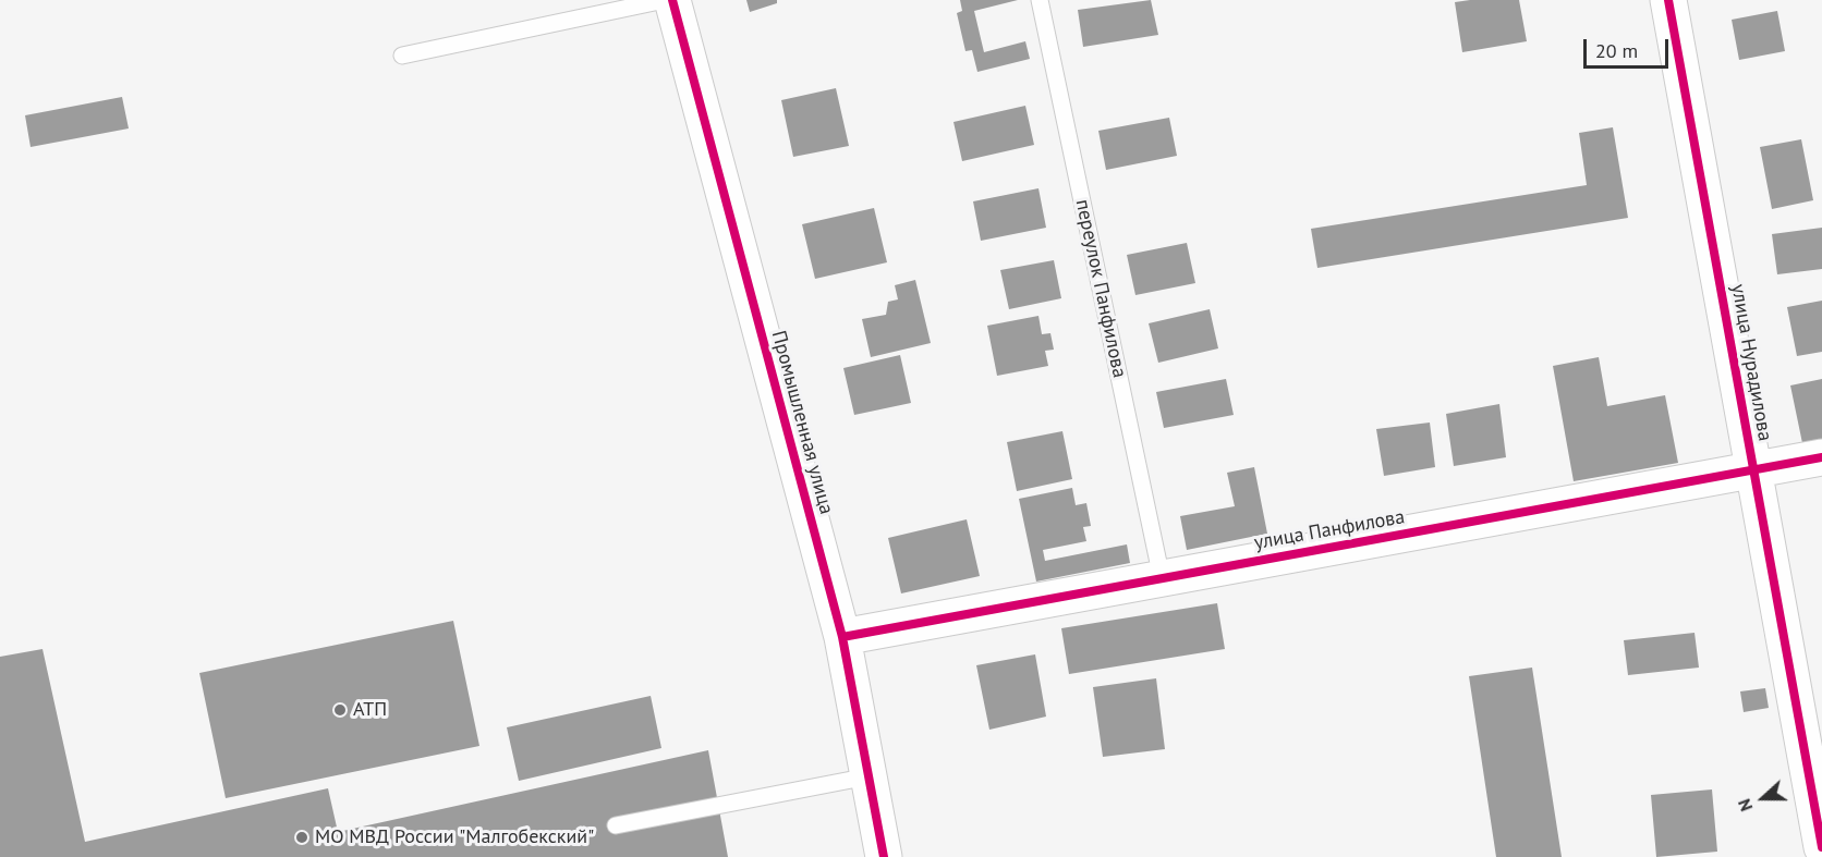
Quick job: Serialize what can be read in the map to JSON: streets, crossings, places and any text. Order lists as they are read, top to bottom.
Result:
{
  "streets": {
    "street": ["улица Нурадилова", "Промышленная улица", "улица Панфилова"],
    "lane": ["переулок Панфилова"]
  },
  "crossings": [
    ["переулок Панфилова", "улица Панфилова"],
    ["улица Нурадилова", "улица Панфилова"],
    ["Промышленная улица", "улица Панфилова"]
  ],
  "places": ["АТП", "МО МВД России \"Малгобекский\""],
  "scale_bar": "20 m",
  "north": "left"
}
